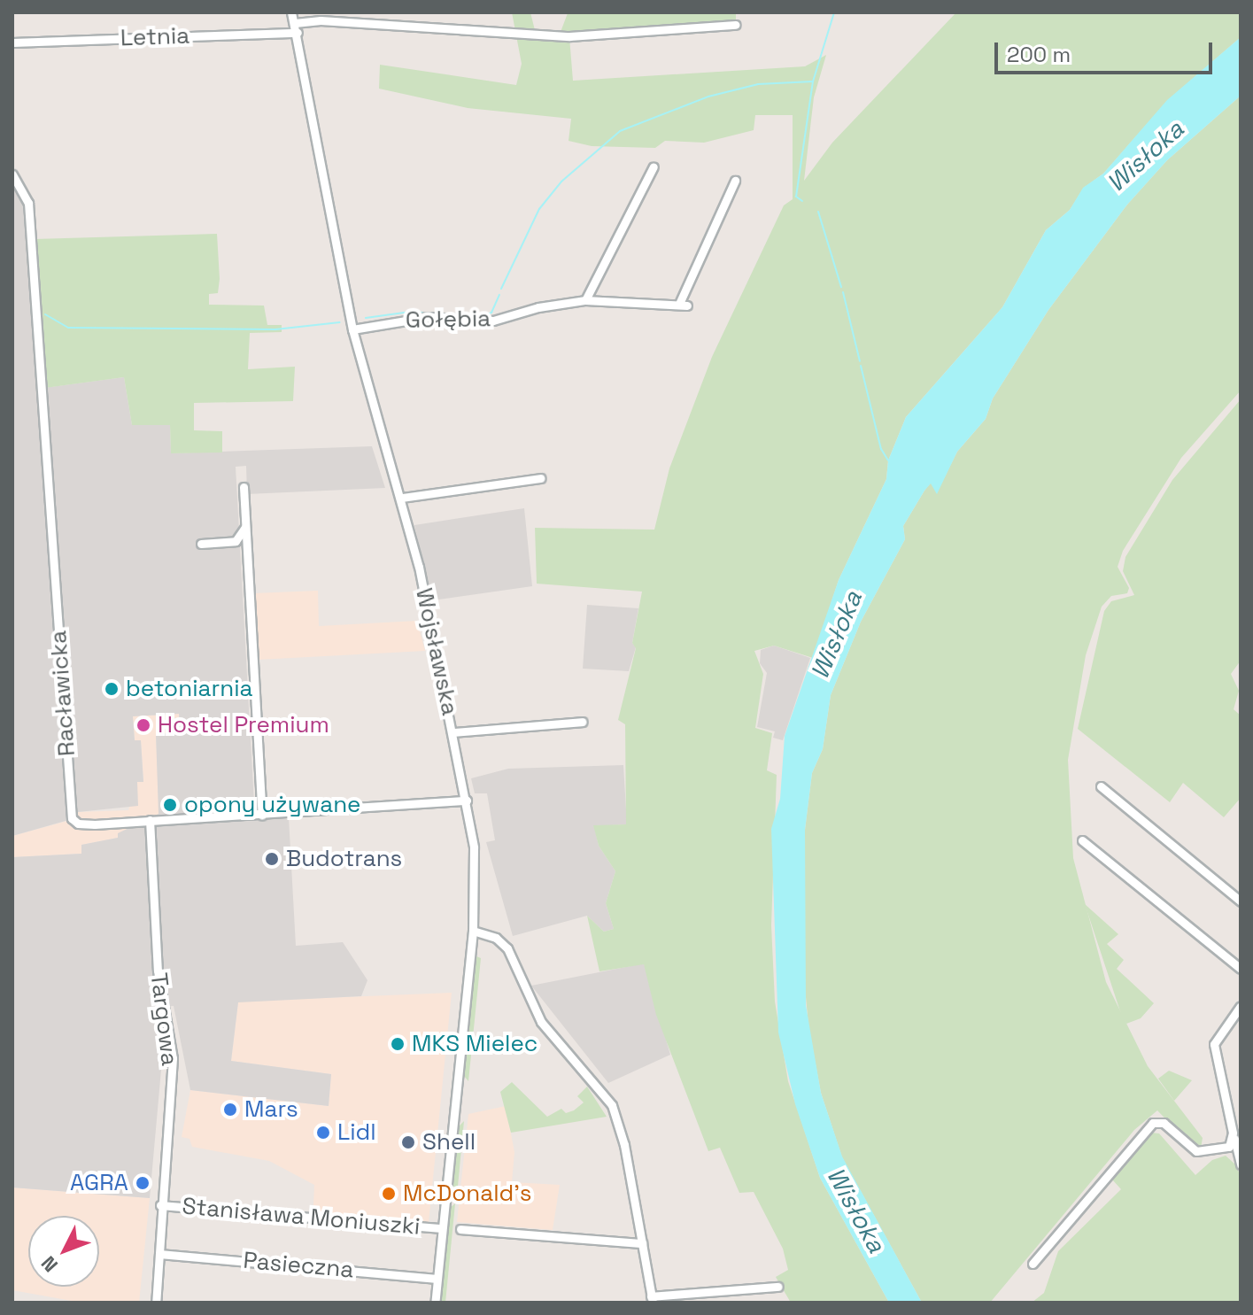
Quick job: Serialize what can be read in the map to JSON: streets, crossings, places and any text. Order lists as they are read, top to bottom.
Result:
{
  "streets": {
    "street": [
      "Letnia",
      "Gołębia",
      "Wojsławska",
      "Racławicka",
      "Targowa",
      "Stanisława Moniuszki",
      "Pasieczna"
    ]
  },
  "crossings": [
    ["Letnia", "Wojsławska"],
    ["Gołębia", "Wojsławska"],
    ["Wojsławska", "Racławicka"],
    ["Wojsławska", "Stanisława Moniuszki"],
    ["Wojsławska", "Pasieczna"],
    ["Racławicka", "Targowa"],
    ["Targowa", "Stanisława Moniuszki"],
    ["Targowa", "Pasieczna"]
  ],
  "water": ["Wisłoka"],
  "places": [
    "betoniarnia",
    "Hostel Premium",
    "opony używane",
    "Budotrans",
    "MKS Mielec",
    "Mars",
    "Lidl",
    "Shell",
    "AGRA",
    "McDonald's"
  ],
  "scale_bar": "200 m",
  "north": "bottom left"
}
